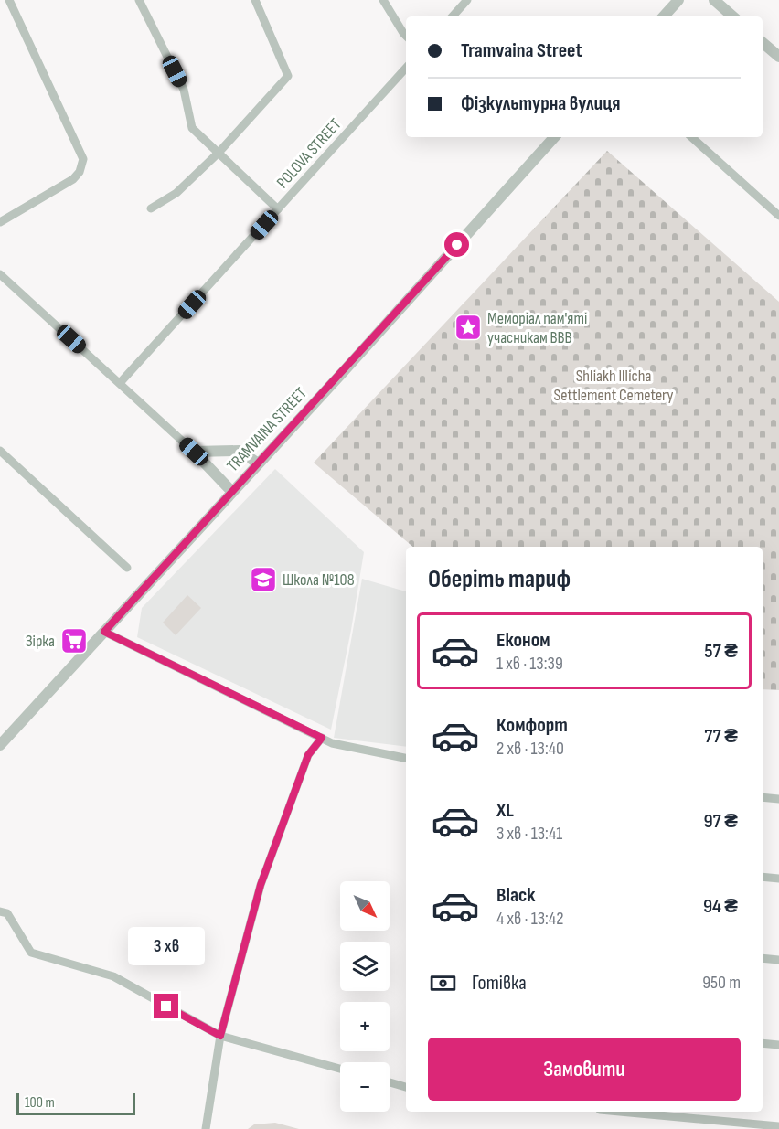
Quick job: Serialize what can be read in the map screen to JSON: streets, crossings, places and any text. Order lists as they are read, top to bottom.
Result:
{
  "streets": {
    "street": ["POLOVA STREET", "TRAMVAINA STREET"]
  },
  "parks": ["Shliakh Illicha Settlement Cemetery"],
  "places": {
    "place": ["Меморіал пам'яті учасникам ВВВ"],
    "school or university": ["Школа №108"],
    "supermarket": ["Зірка"]
  },
  "scale_bar": "100 m",
  "north": "bottom right",
  "page": {
    "banner": ["Tramvaina Street", "Фiзкультурна вулиця"],
    "heading": "Оберіть тариф",
    "list": [
      {
        "name": "Економ",
        "note": "1 хв · 13:39",
        "value": "57 ₴"
      },
      {
        "name": "Комфорт",
        "note": "2 хв · 13:40",
        "value": "77 ₴"
      },
      {
        "name": "XL",
        "note": "3 хв · 13:41",
        "value": "97 ₴"
      },
      {
        "name": "Black",
        "note": "4 хв · 13:42",
        "value": "94 ₴"
      }
    ],
    "map_buttons": ["+", "−"],
    "bubble": "3 хв",
    "pay": ["Готівка", "950 m"],
    "buttons": "Замовити",
    "scale": "100 m"
  }
}
